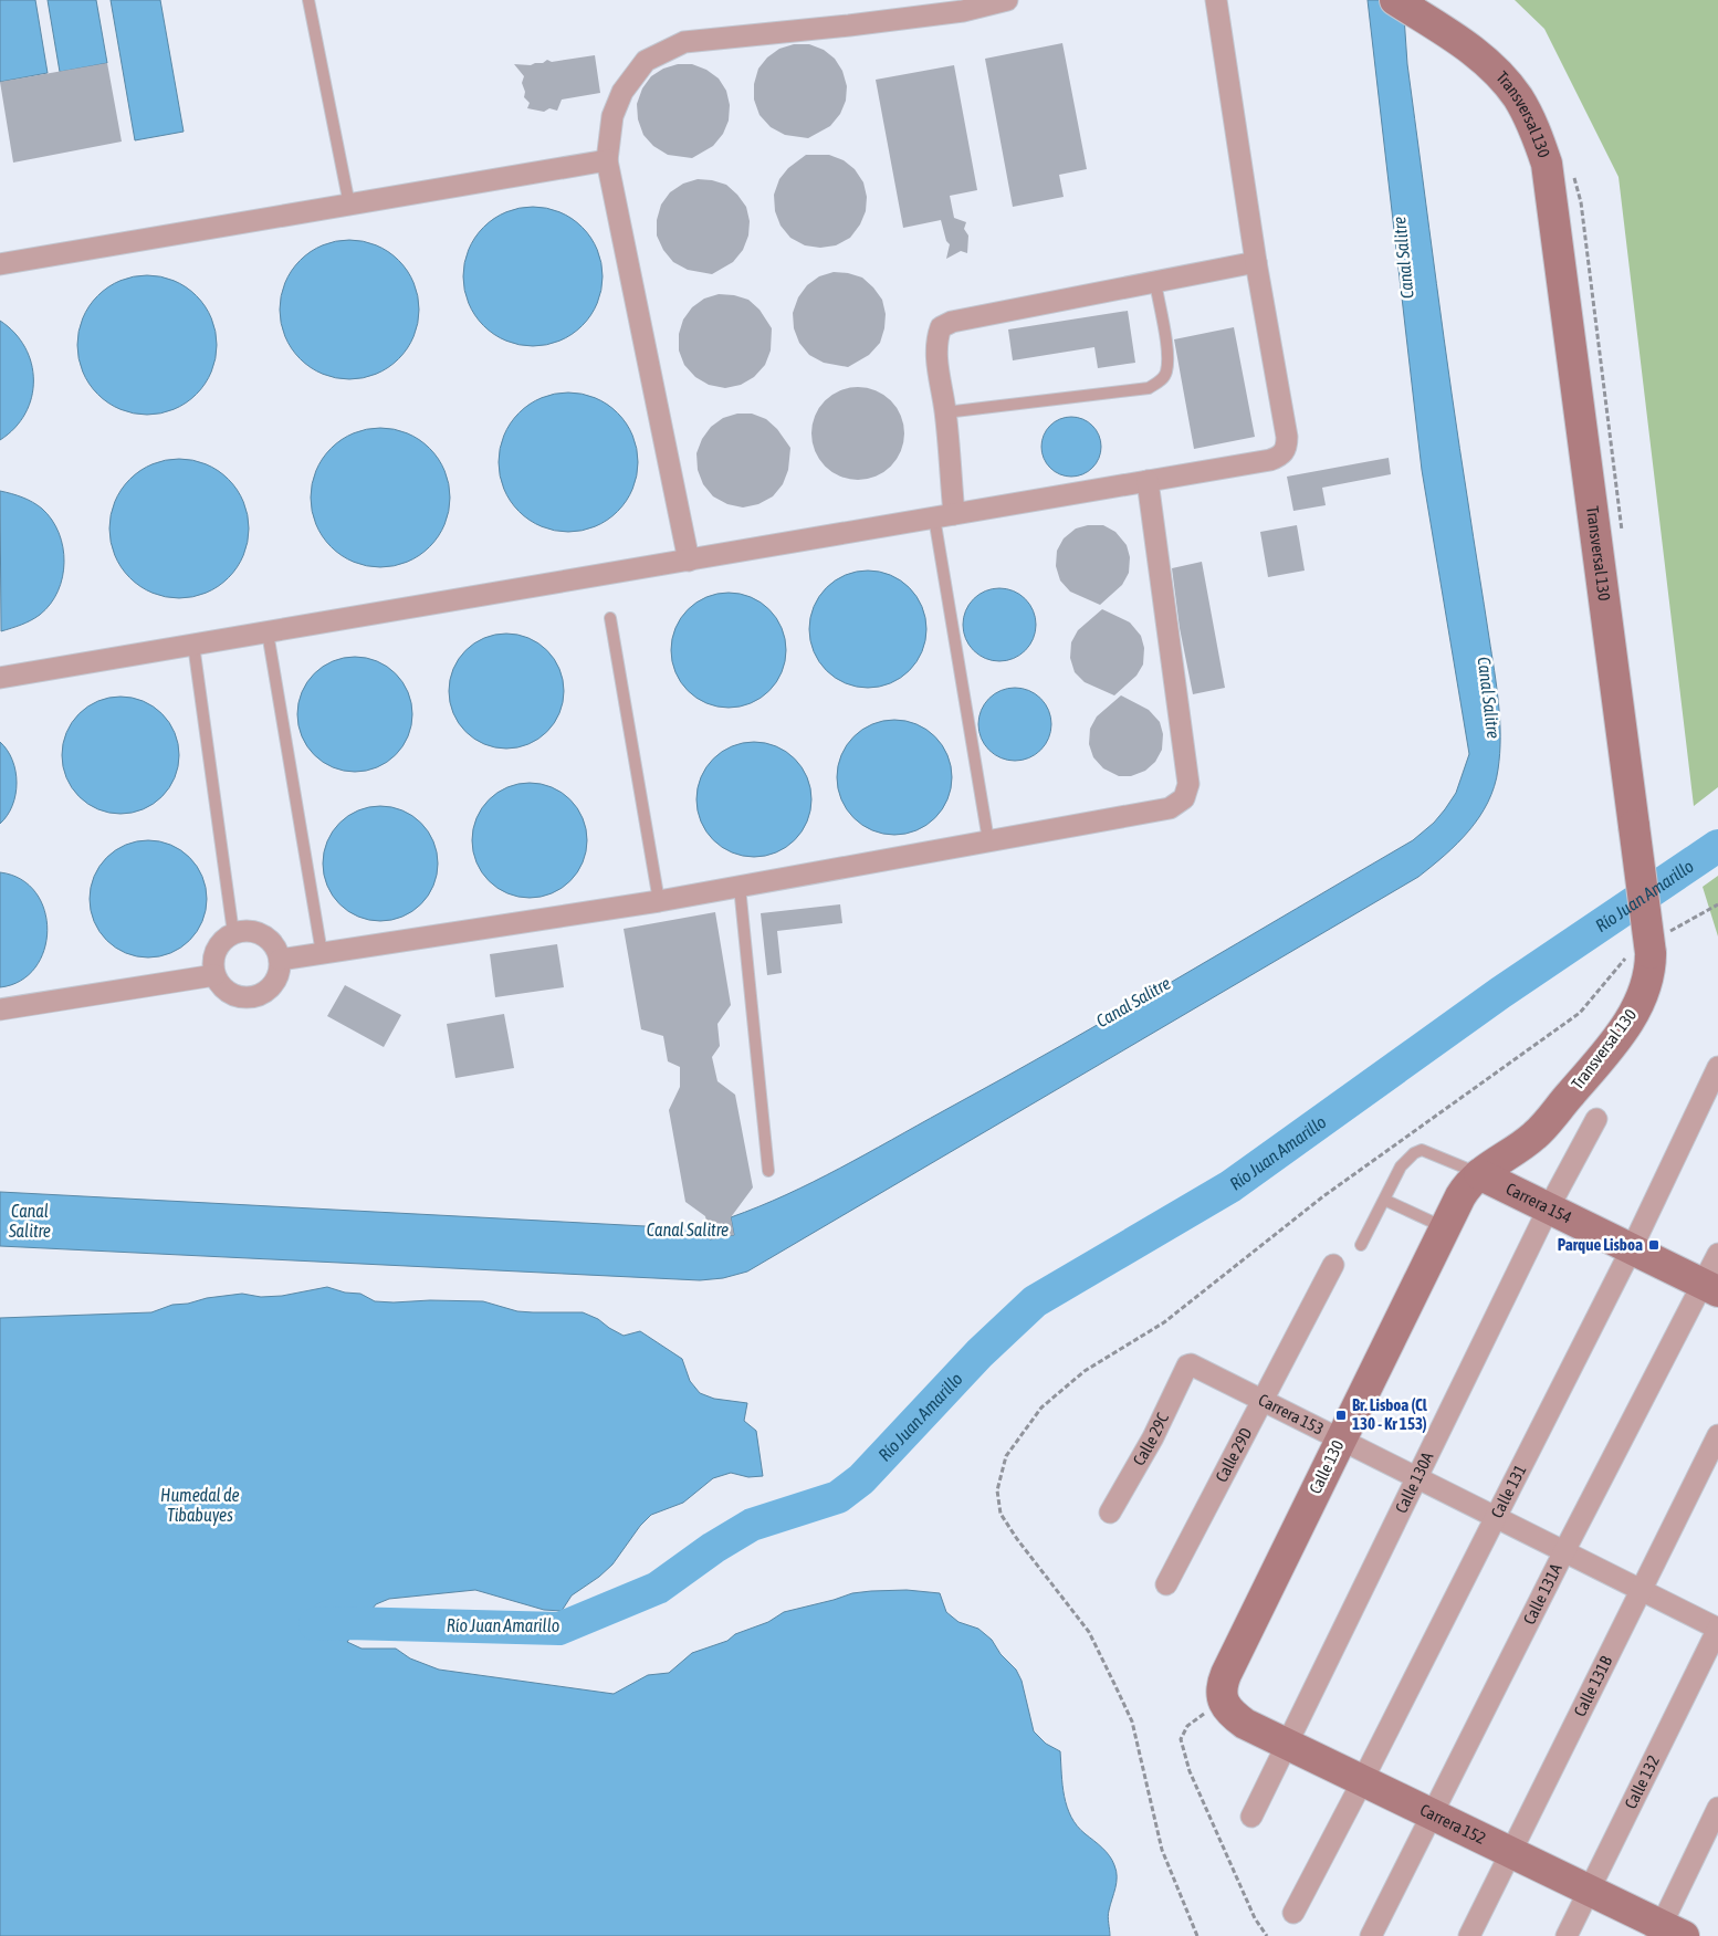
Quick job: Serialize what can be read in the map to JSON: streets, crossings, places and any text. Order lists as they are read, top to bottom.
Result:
{
  "streets": {
    "main road": [
      "Transversal 130",
      "Carrera 154",
      "Calle 130",
      "Carrera 152"
    ],
    "street": [
      "Carrera 153",
      "Calle 29C",
      "Calle 29D",
      "Calle 130A",
      "Calle 131",
      "Calle 131A",
      "Calle 131B",
      "Calle 132"
    ]
  },
  "crossings": [
    ["Transversal 130", "Carrera 154"],
    ["Transversal 130", "Calle 130"],
    ["Transversal 130", "Calle 130A"],
    ["Carrera 154", "Calle 130"],
    ["Carrera 154", "Calle 130A"],
    ["Carrera 154", "Calle 131"],
    ["Carrera 154", "Calle 131A"],
    ["Carrera 153", "Calle 29C"],
    ["Carrera 153", "Calle 29D"],
    ["Carrera 153", "Calle 130"],
    ["Carrera 153", "Calle 130A"],
    ["Carrera 153", "Calle 131"],
    ["Carrera 153", "Calle 131A"],
    ["Carrera 153", "Calle 131B"],
    ["Carrera 153", "Calle 132"],
    ["Calle 130", "Carrera 152"],
    ["Calle 130A", "Carrera 152"],
    ["Calle 131", "Carrera 152"],
    ["Calle 131A", "Carrera 152"],
    ["Calle 131B", "Carrera 152"],
    ["Calle 132", "Carrera 152"]
  ],
  "water": ["Canal Salitre", "Río Juan Amarillo", "Humedal de Tibabuyes"],
  "places": {
    "transit": ["Parque Lisboa", "Br. Lisboa (Cl 130 - Kr 153)"]
  }
}
